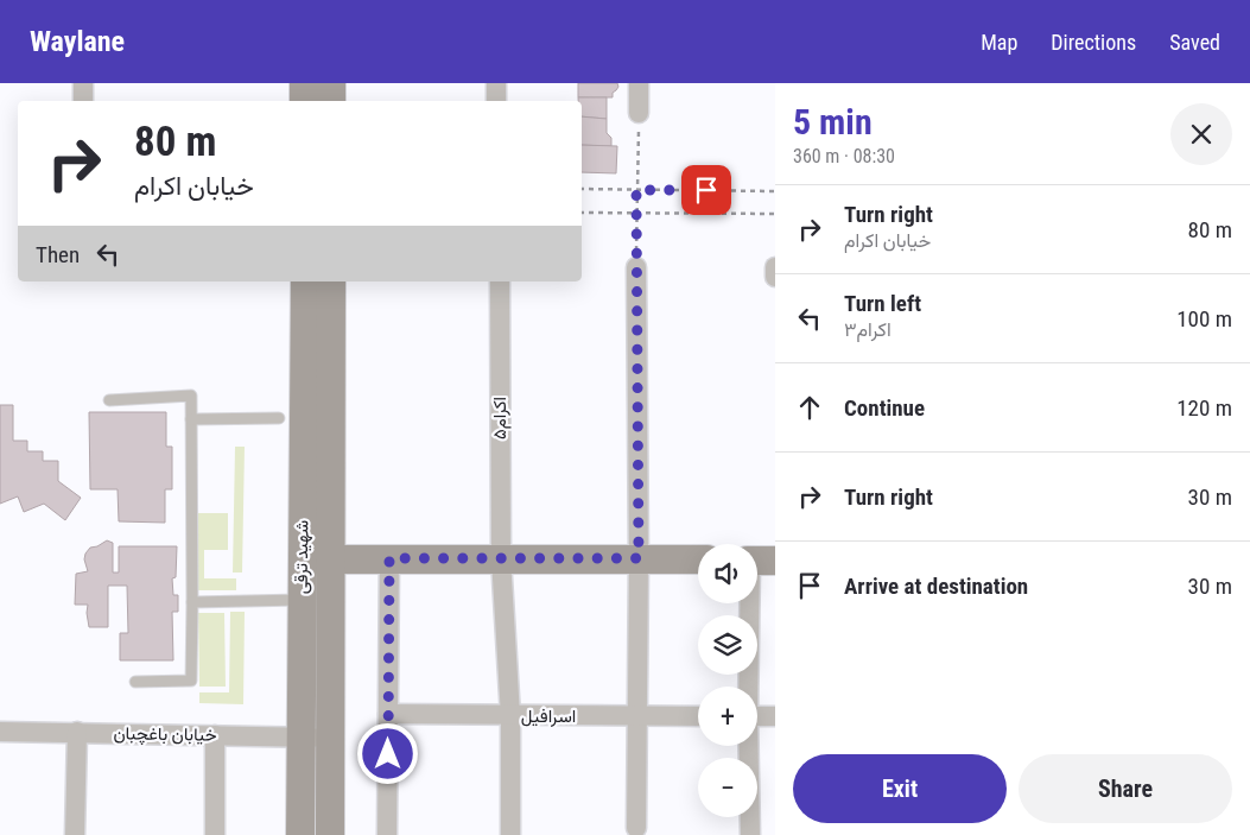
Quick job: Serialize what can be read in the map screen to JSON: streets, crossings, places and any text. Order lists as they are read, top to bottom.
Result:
{
  "streets": {
    "main road": ["شهید ترقی"],
    "street": ["اکرام۵", "اسرافیل", "خیابان باغچبان"]
  },
  "crossings": [
    ["اکرام۵", "اسرافیل"],
    ["شهید ترقی", "خیابان باغچبان"]
  ],
  "page": {
    "header": "Waylane",
    "nav": ["Map", "Directions", "Saved"],
    "heading": ["5 min", "360 m · 08:30"],
    "turn": ["80 m", "خیابان اکرام"],
    "list": [
      {
        "name": "Turn right",
        "note": "خیابان اکرام",
        "value": "80 m"
      },
      {
        "name": "Turn left",
        "note": "اکرام۳",
        "value": "100 m"
      },
      {
        "name": "Continue",
        "value": "120 m"
      },
      {
        "name": "Turn right",
        "value": "30 m"
      },
      {
        "name": "Arrive at destination",
        "value": "30 m"
      }
    ],
    "then": "Then",
    "map_buttons": ["+", "−"],
    "buttons": ["Exit", "Share"]
  }
}
